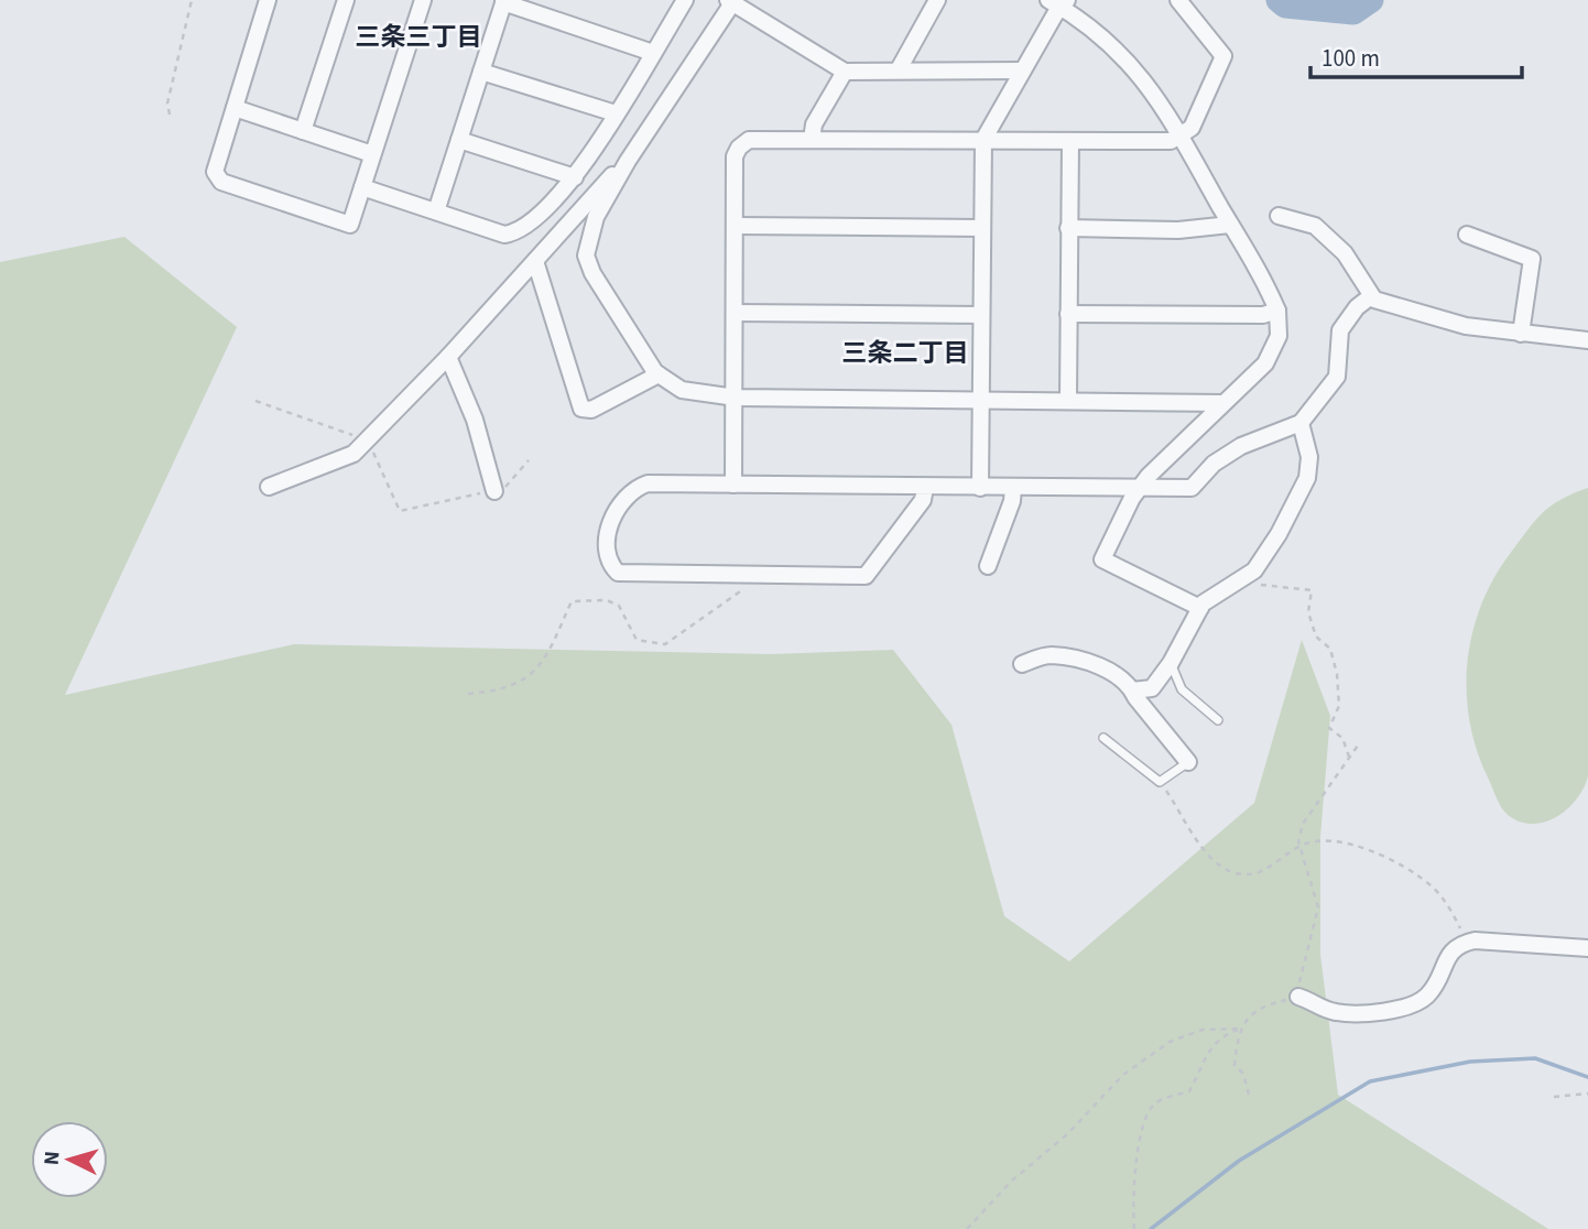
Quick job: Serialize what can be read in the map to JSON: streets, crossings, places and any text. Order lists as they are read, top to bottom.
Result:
{
  "districts": ["三条三丁目", "三条二丁目"],
  "scale_bar": "100 m",
  "north": "left"
}
